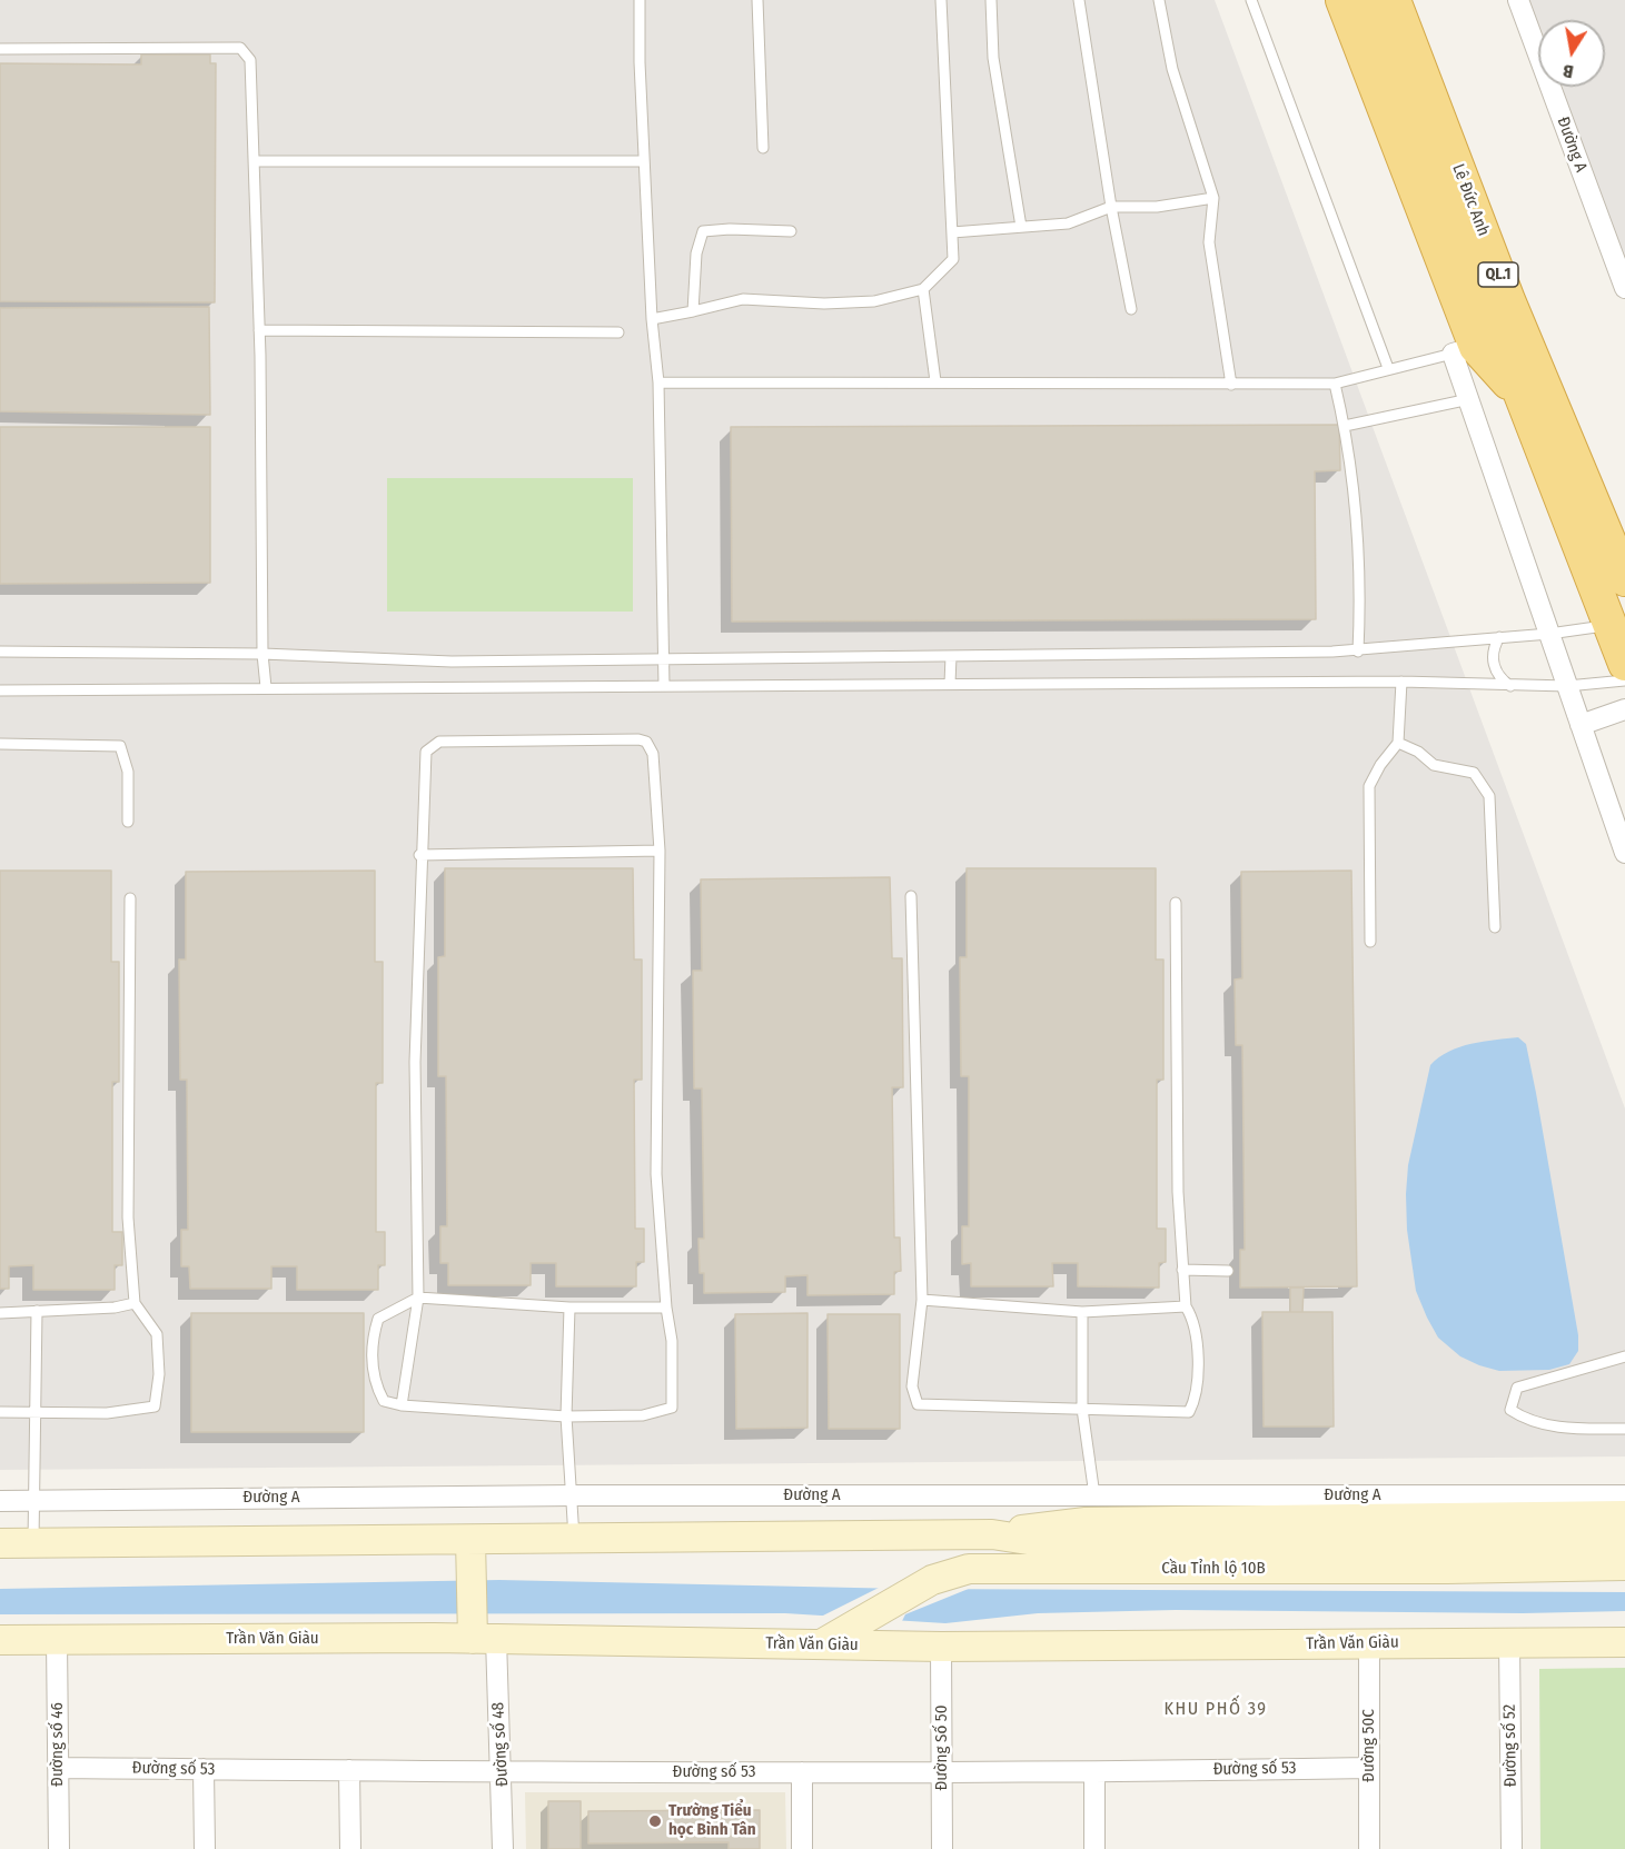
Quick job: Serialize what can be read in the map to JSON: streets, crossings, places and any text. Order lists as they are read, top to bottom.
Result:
{
  "streets": {
    "highway": ["Lê Đức Anh", "QL.1"],
    "main road": ["Cầu Tỉnh lộ 10B", "Trần Văn Giàu"],
    "street": [
      "Đường A",
      "Đường số 46",
      "Đường số 48",
      "Đường 50C",
      "Đường số 52",
      "Đường Số 50",
      "Đường số 53"
    ]
  },
  "crossings": [
    ["Cầu Tỉnh lộ 10B", "Trần Văn Giàu"],
    ["Trần Văn Giàu", "Đường số 46"],
    ["Trần Văn Giàu", "Đường số 48"],
    ["Trần Văn Giàu", "Đường 50C"],
    ["Trần Văn Giàu", "Đường số 52"],
    ["Trần Văn Giàu", "Đường Số 50"],
    ["Đường số 46", "Đường số 53"],
    ["Đường số 48", "Đường số 53"],
    ["Đường 50C", "Đường số 53"],
    ["Đường Số 50", "Đường số 53"]
  ],
  "districts": ["KHU PHỐ 39"],
  "places": ["Trường Tiểu học Bình Tân"],
  "north": "bottom"
}
